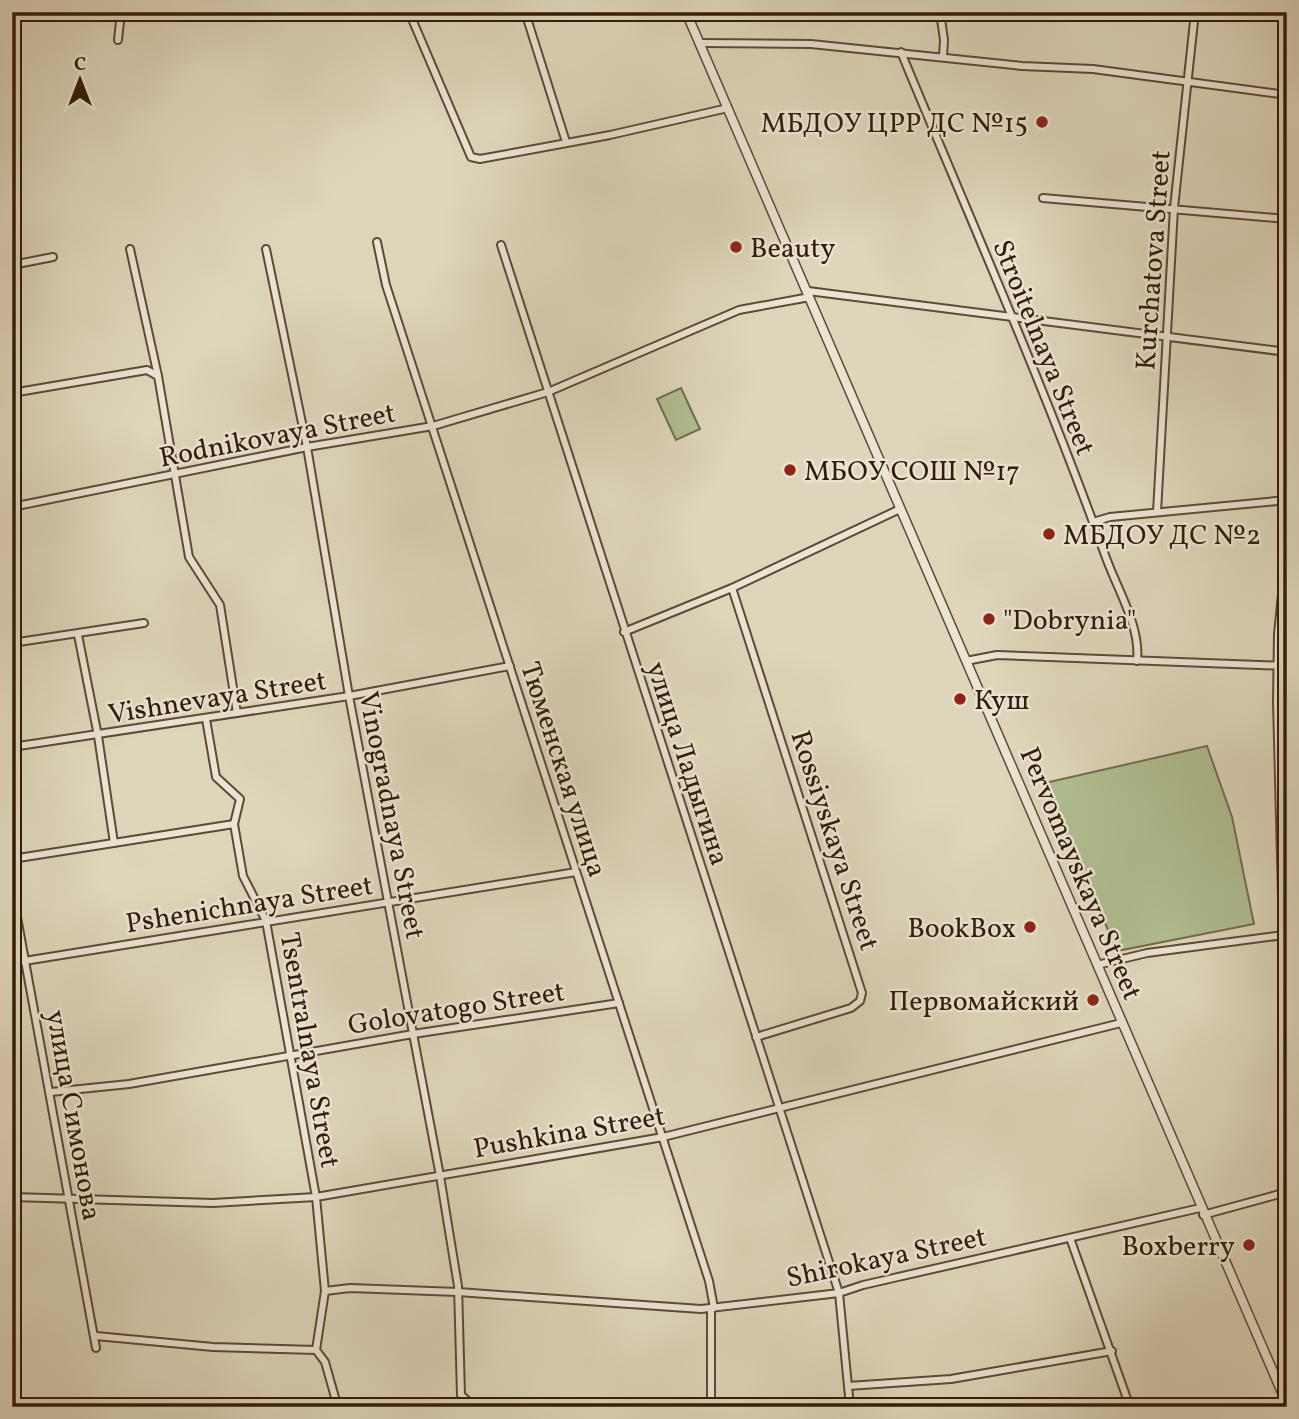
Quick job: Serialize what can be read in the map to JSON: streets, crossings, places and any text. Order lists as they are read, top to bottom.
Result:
{
  "streets": {
    "street": [
      "Kurchatova Street",
      "Stroitelnaya Street",
      "Rodnikovaya Street",
      "Vishnevaya Street",
      "улица Ладыгина",
      "Тюменская улица",
      "Vinogradnaya Street",
      "Rossiyskaya Street",
      "Pervomayskaya Street",
      "Pshenichnaya Street",
      "Golovatogo Street",
      "Tsentralnaya Street",
      "улица Симонова",
      "Pushkina Street",
      "Shirokaya Street"
    ]
  },
  "crossings": [
    ["Kurchatova Street", "Rodnikovaya Street"],
    ["Stroitelnaya Street", "Rodnikovaya Street"],
    ["Rodnikovaya Street", "улица Ладыгина"],
    ["Rodnikovaya Street", "Тюменская улица"],
    ["Rodnikovaya Street", "Vinogradnaya Street"],
    ["Rodnikovaya Street", "Pervomayskaya Street"],
    ["Vishnevaya Street", "Тюменская улица"],
    ["Vishnevaya Street", "Vinogradnaya Street"],
    ["Vishnevaya Street", "Tsentralnaya Street"],
    ["улица Ладыгина", "Rossiyskaya Street"],
    ["улица Ладыгина", "Pushkina Street"],
    ["улица Ладыгина", "Shirokaya Street"],
    ["Тюменская улица", "Pshenichnaya Street"],
    ["Тюменская улица", "Golovatogo Street"],
    ["Тюменская улица", "Pushkina Street"],
    ["Тюменская улица", "Shirokaya Street"],
    ["Vinogradnaya Street", "Pshenichnaya Street"],
    ["Vinogradnaya Street", "Golovatogo Street"],
    ["Vinogradnaya Street", "Pushkina Street"],
    ["Vinogradnaya Street", "Shirokaya Street"],
    ["Pervomayskaya Street", "Pushkina Street"],
    ["Pervomayskaya Street", "Shirokaya Street"],
    ["Pshenichnaya Street", "Tsentralnaya Street"],
    ["Pshenichnaya Street", "улица Симонова"],
    ["Golovatogo Street", "Tsentralnaya Street"],
    ["Golovatogo Street", "улица Симонова"],
    ["Tsentralnaya Street", "Pushkina Street"],
    ["Tsentralnaya Street", "Shirokaya Street"],
    ["улица Симонова", "Pushkina Street"]
  ],
  "places": [
    "МБДОУ ЦРР ДС №15",
    "Beauty",
    "МБОУ СОШ №17",
    "МБДОУ ДС №2",
    "\"Dobrynia\"",
    "Куш",
    "BookBox",
    "Первомайский",
    "Boxberry"
  ],
  "north": "top"
}
